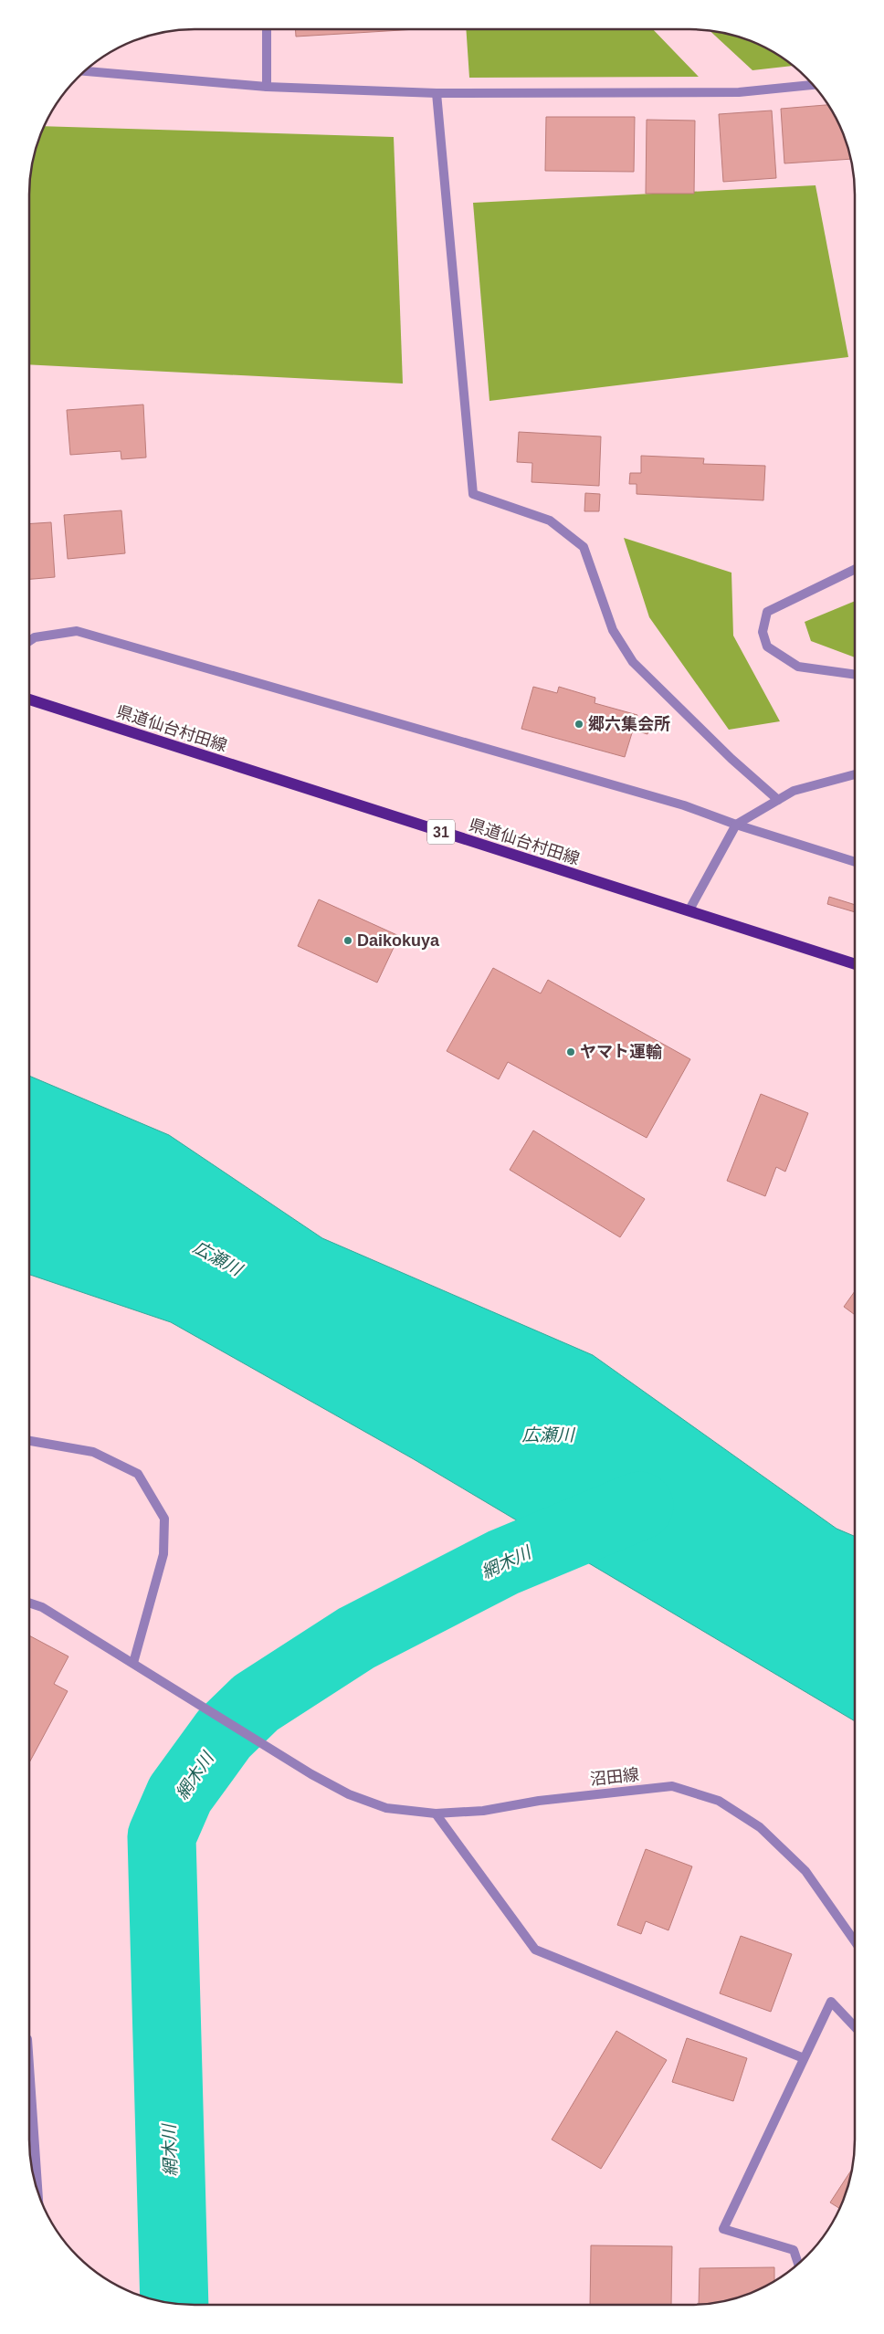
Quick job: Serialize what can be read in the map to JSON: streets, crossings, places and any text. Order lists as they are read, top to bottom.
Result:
{
  "streets": {
    "main road": ["県道仙台村田線", "31"],
    "street": ["沼田線"]
  },
  "water": ["広瀬川", "網木川"],
  "places": ["郷六集会所", "Daikokuya", "ヤマト運輸"]
}
